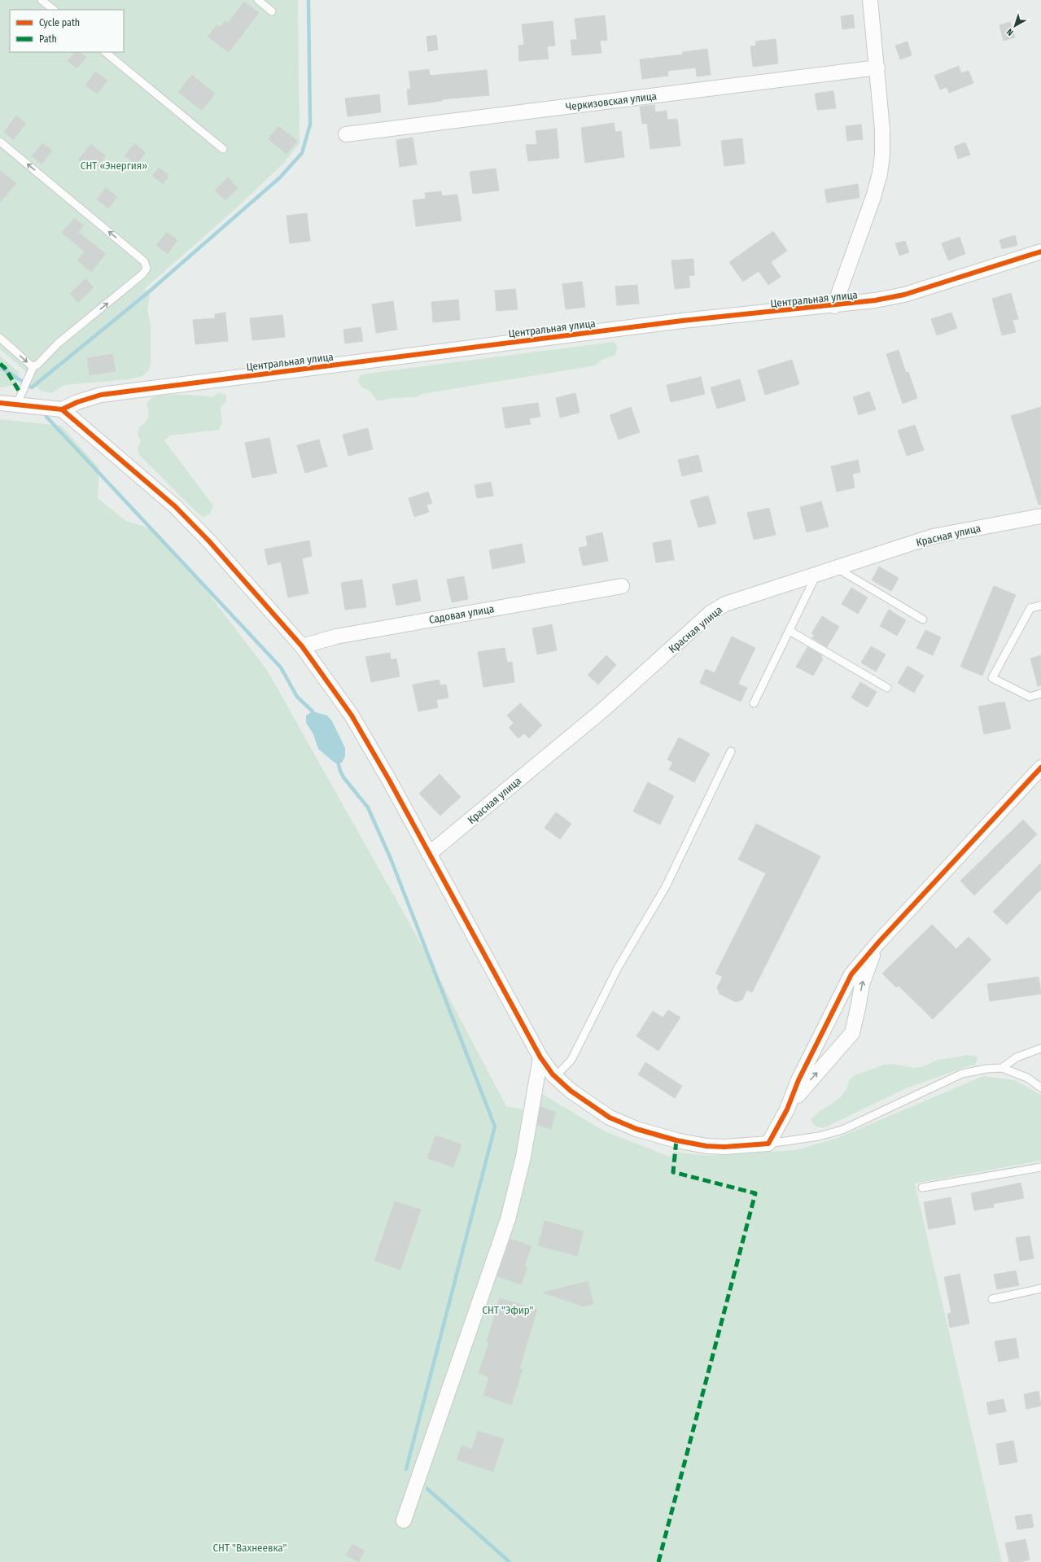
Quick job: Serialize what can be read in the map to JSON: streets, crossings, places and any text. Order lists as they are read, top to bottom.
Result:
{
  "streets": {
    "street": [
      "Черкизовская улица",
      "Центральная улица",
      "Красная улица",
      "Садовая улица"
    ]
  },
  "parks": ["СНТ «Энергия»", "СНТ \"Эфир\"", "СНТ \"Вахнеевка\""],
  "legend": ["Cycle path", "Path"],
  "north": "bottom left"
}
